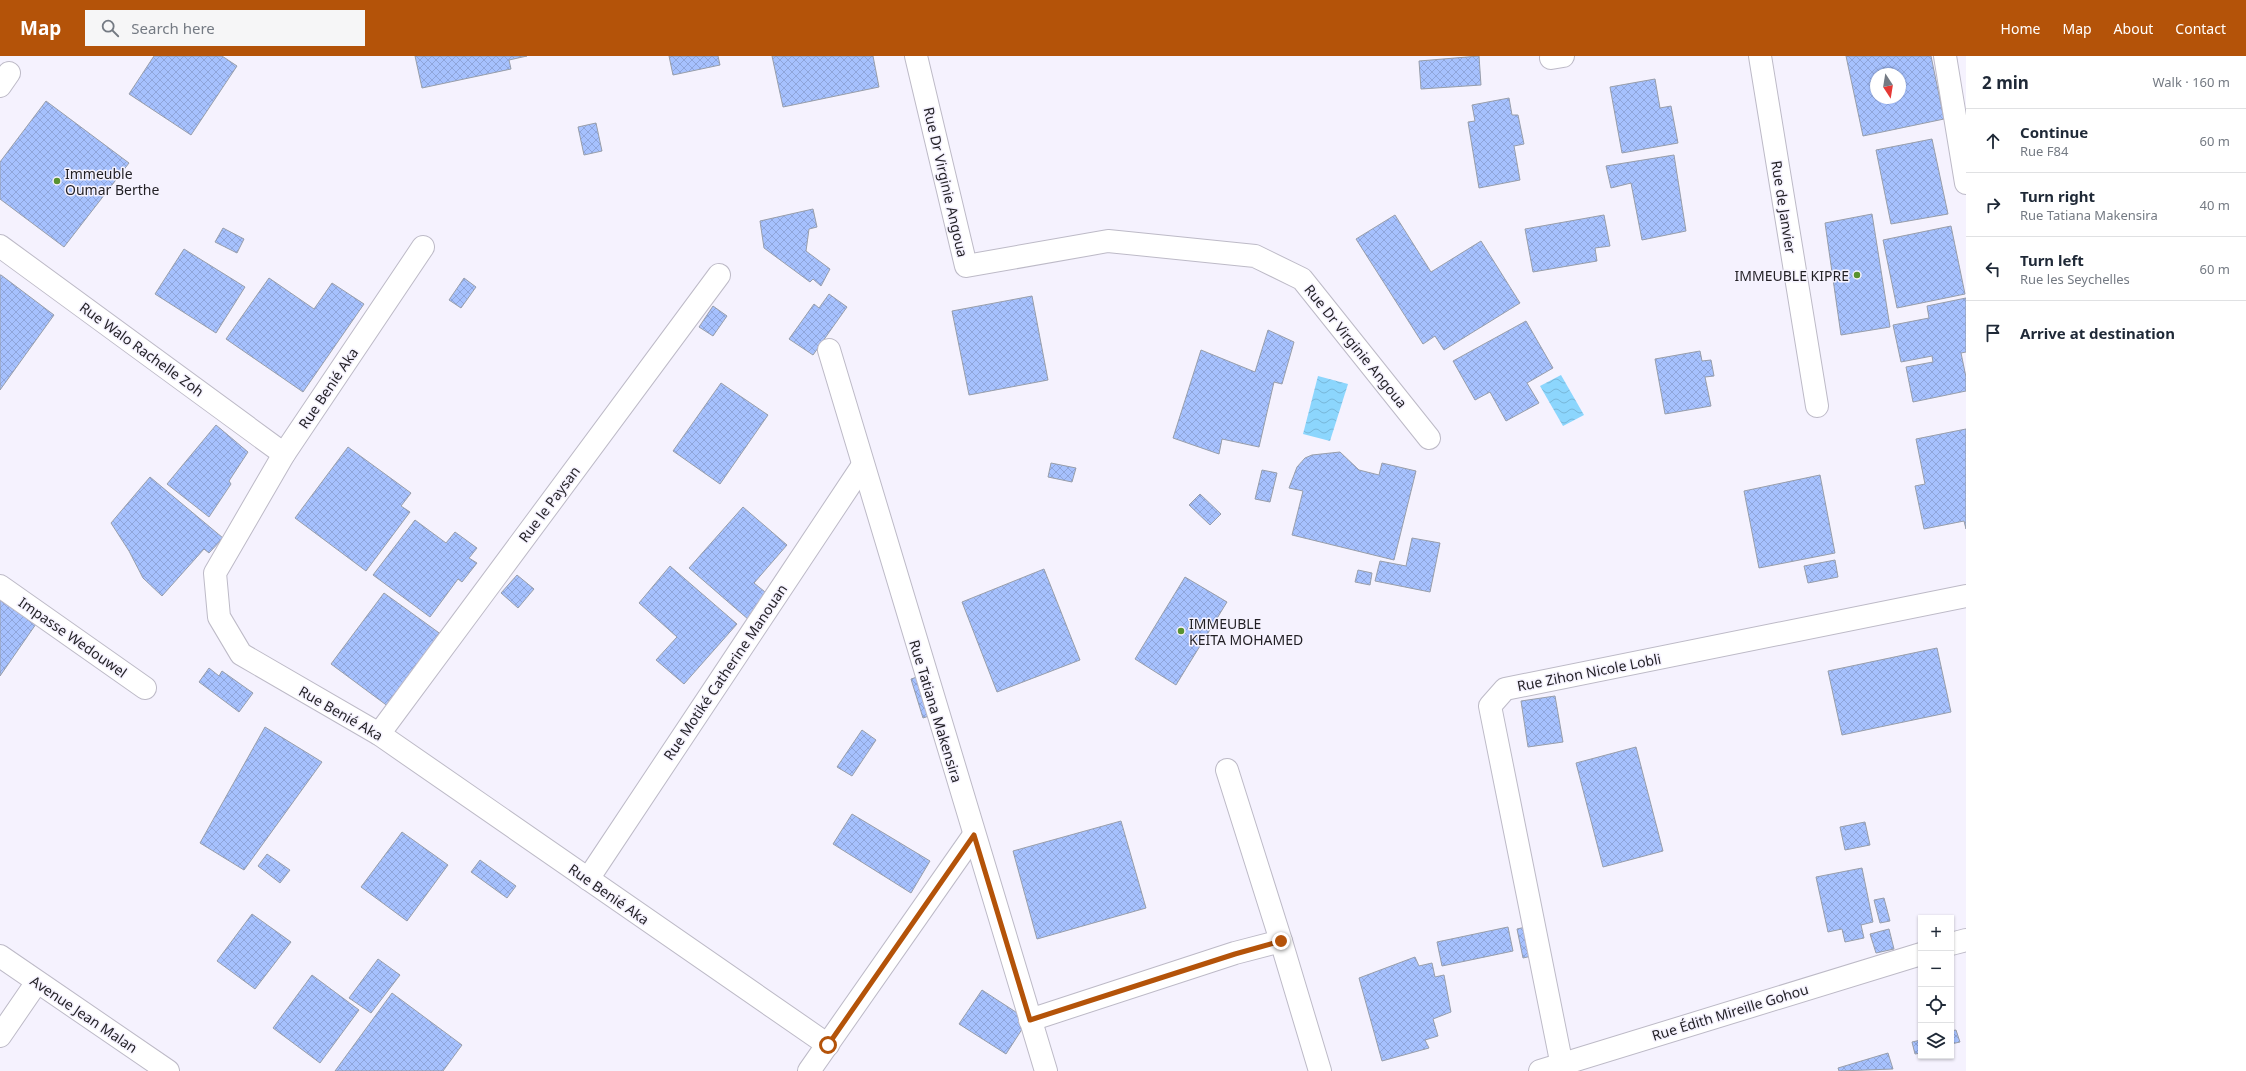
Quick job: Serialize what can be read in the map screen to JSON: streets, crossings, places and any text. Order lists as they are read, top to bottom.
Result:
{
  "streets": {
    "street": [
      "Rue Dr Virginie Angoua",
      "Rue de Janvier",
      "Rue Walo Rachelle Zoh",
      "Rue Benié Aka",
      "Rue le Paysan",
      "Impasse Wedouwel",
      "Rue Motiké Catherine Manouan",
      "Rue Zihon Nicole Lobli",
      "Rue Tatiana Makensira",
      "Rue Édith Mireille Gohou",
      "Avenue Jean Malan"
    ]
  },
  "crossings": [
    ["Rue Walo Rachelle Zoh", "Rue Benié Aka"],
    ["Rue Benié Aka", "Rue le Paysan"],
    ["Rue Benié Aka", "Rue Motiké Catherine Manouan"],
    ["Rue Motiké Catherine Manouan", "Rue Tatiana Makensira"],
    ["Rue Zihon Nicole Lobli", "Rue Édith Mireille Gohou"]
  ],
  "places": ["Immeuble Oumar Berthe", "IMMEUBLE KIPRE", "IMMEUBLE KEITA MOHAMED"],
  "north": "bottom",
  "page": {
    "header": "Map",
    "search": "Search here",
    "nav": [
      "Home",
      "Map",
      "About",
      "Contact"
    ],
    "heading": ["2 min", "Walk · 160 m"],
    "list": [
      ["Continue", "Rue F84", "60 m"],
      ["Turn right", "Rue Tatiana Makensira", "40 m"],
      ["Turn left", "Rue les Seychelles", "60 m"],
      "Arrive at destination"
    ],
    "map_buttons": ["+", "−"]
  }
}
